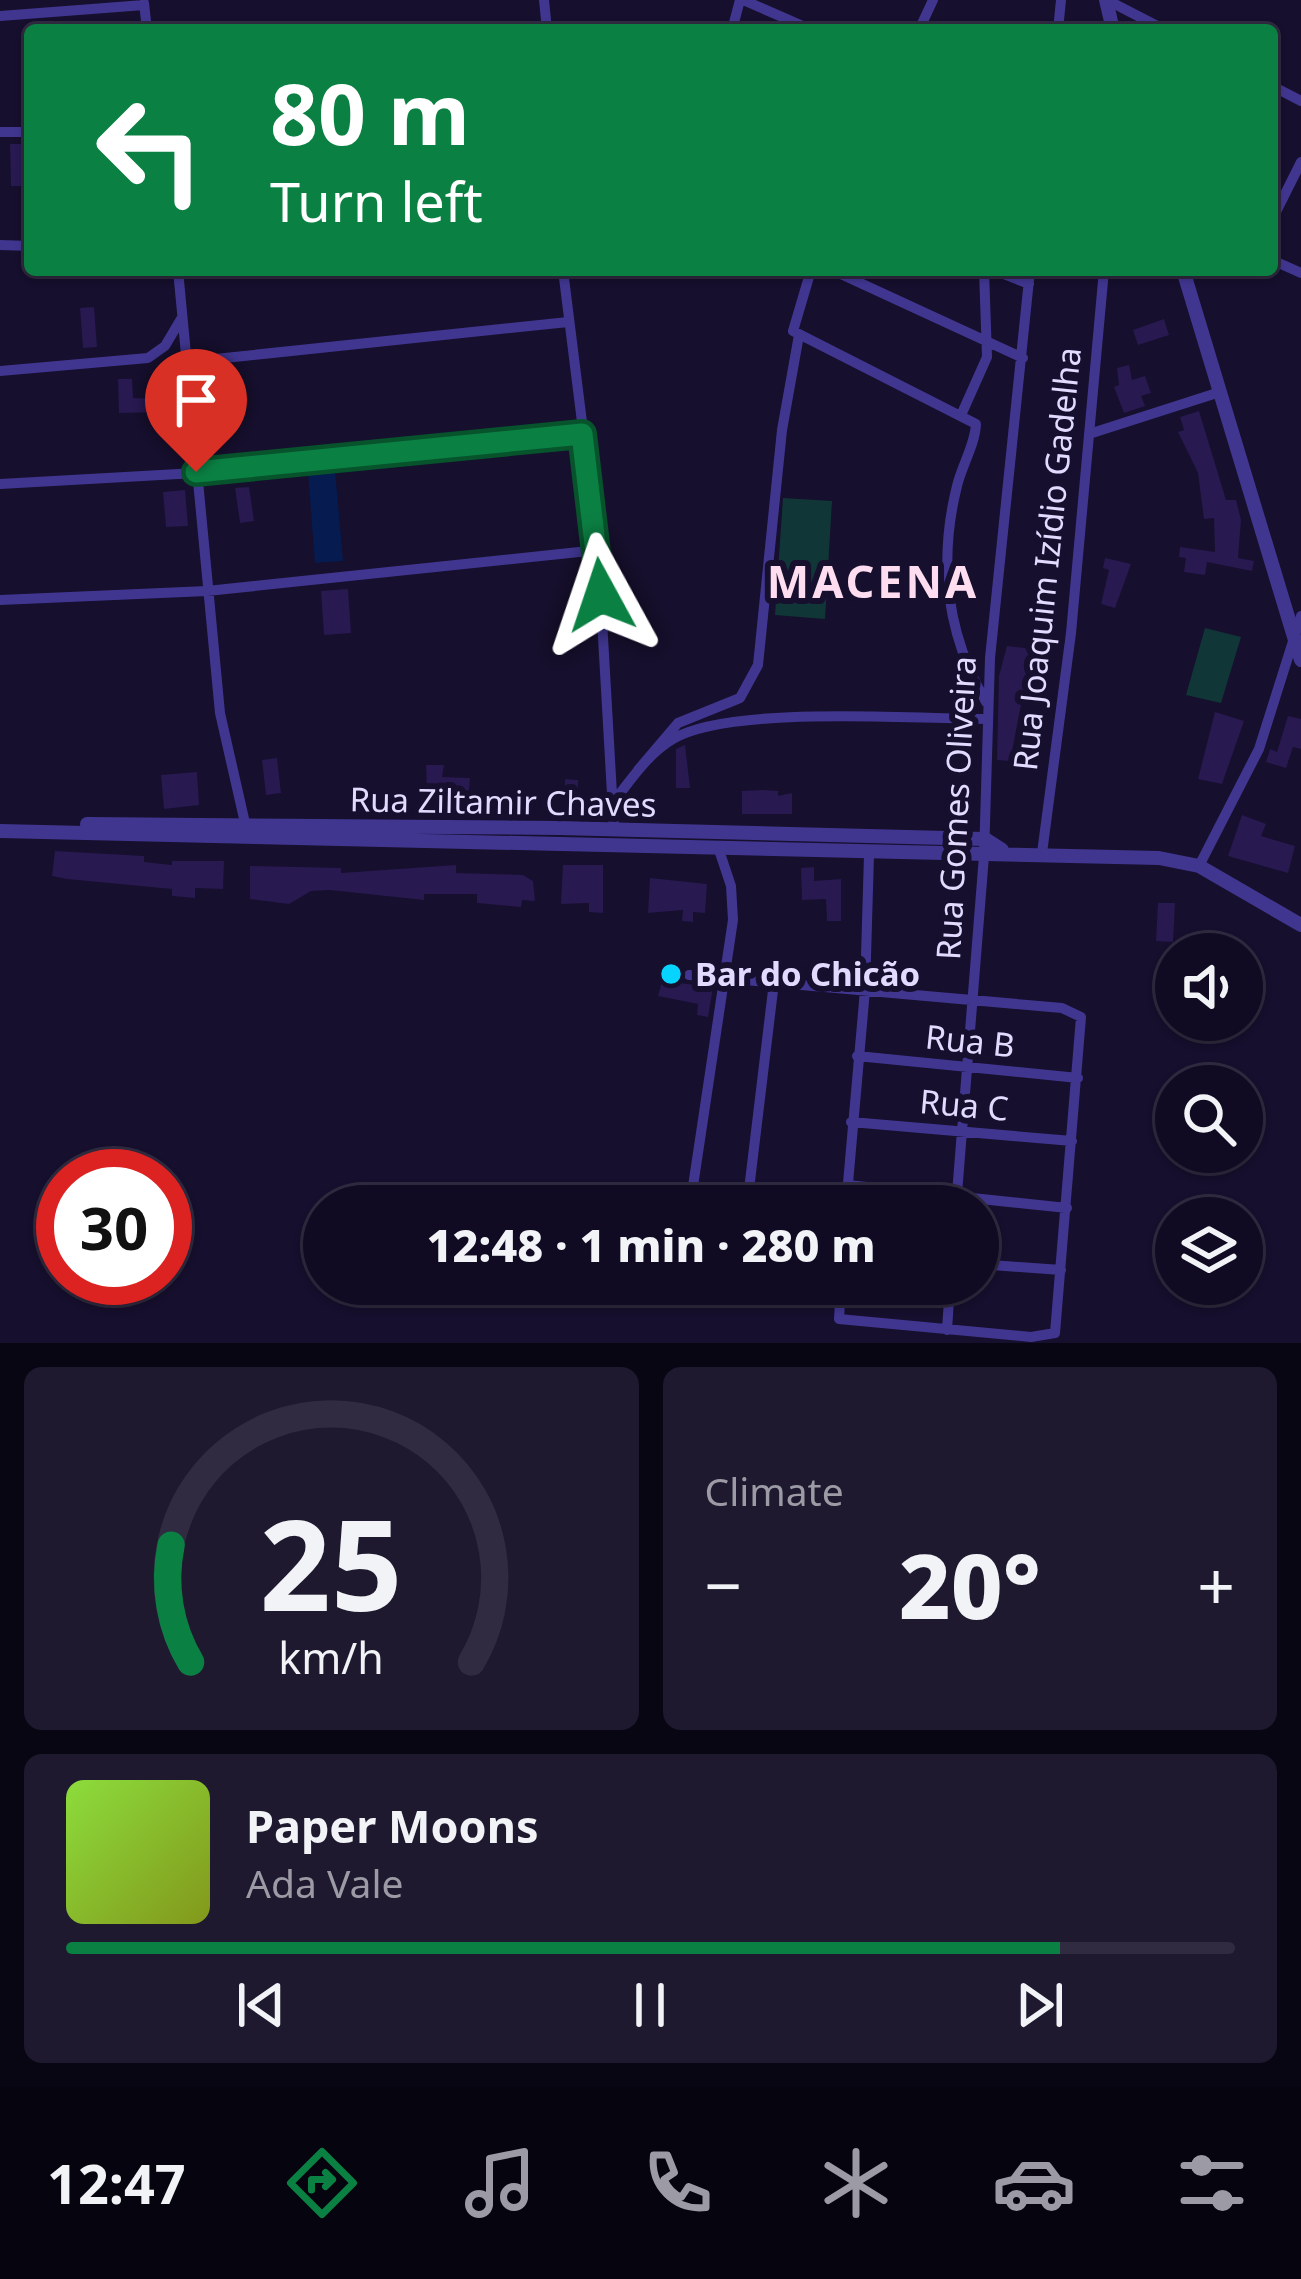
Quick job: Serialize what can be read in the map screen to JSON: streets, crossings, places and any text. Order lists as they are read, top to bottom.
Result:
{
  "streets": {
    "street": [
      "Rua Joaquim Izídio Gadelha",
      "Rua Ziltamir Chaves",
      "Rua Gomes Oliveira",
      "Rua B",
      "Rua C"
    ]
  },
  "crossings": [
    ["Rua Joaquim Izídio Gadelha", "Rua Ziltamir Chaves"],
    ["Rua Ziltamir Chaves", "Rua Gomes Oliveira"],
    ["Rua Gomes Oliveira", "Rua B"],
    ["Rua Gomes Oliveira", "Rua C"]
  ],
  "districts": ["MACENA"],
  "places": ["Bar do Chicão"],
  "page": {
    "turn": ["80 m", "Turn left"],
    "limit": "30",
    "trip": "12:48 · 1 min · 280 m",
    "tile": "Climate",
    "heat": ["−", "20°", "+"],
    "song": ["Paper Moons", "Ada Vale"],
    "tabs": "12:47",
    "gauge": ["25", "km/h"]
  }
}
